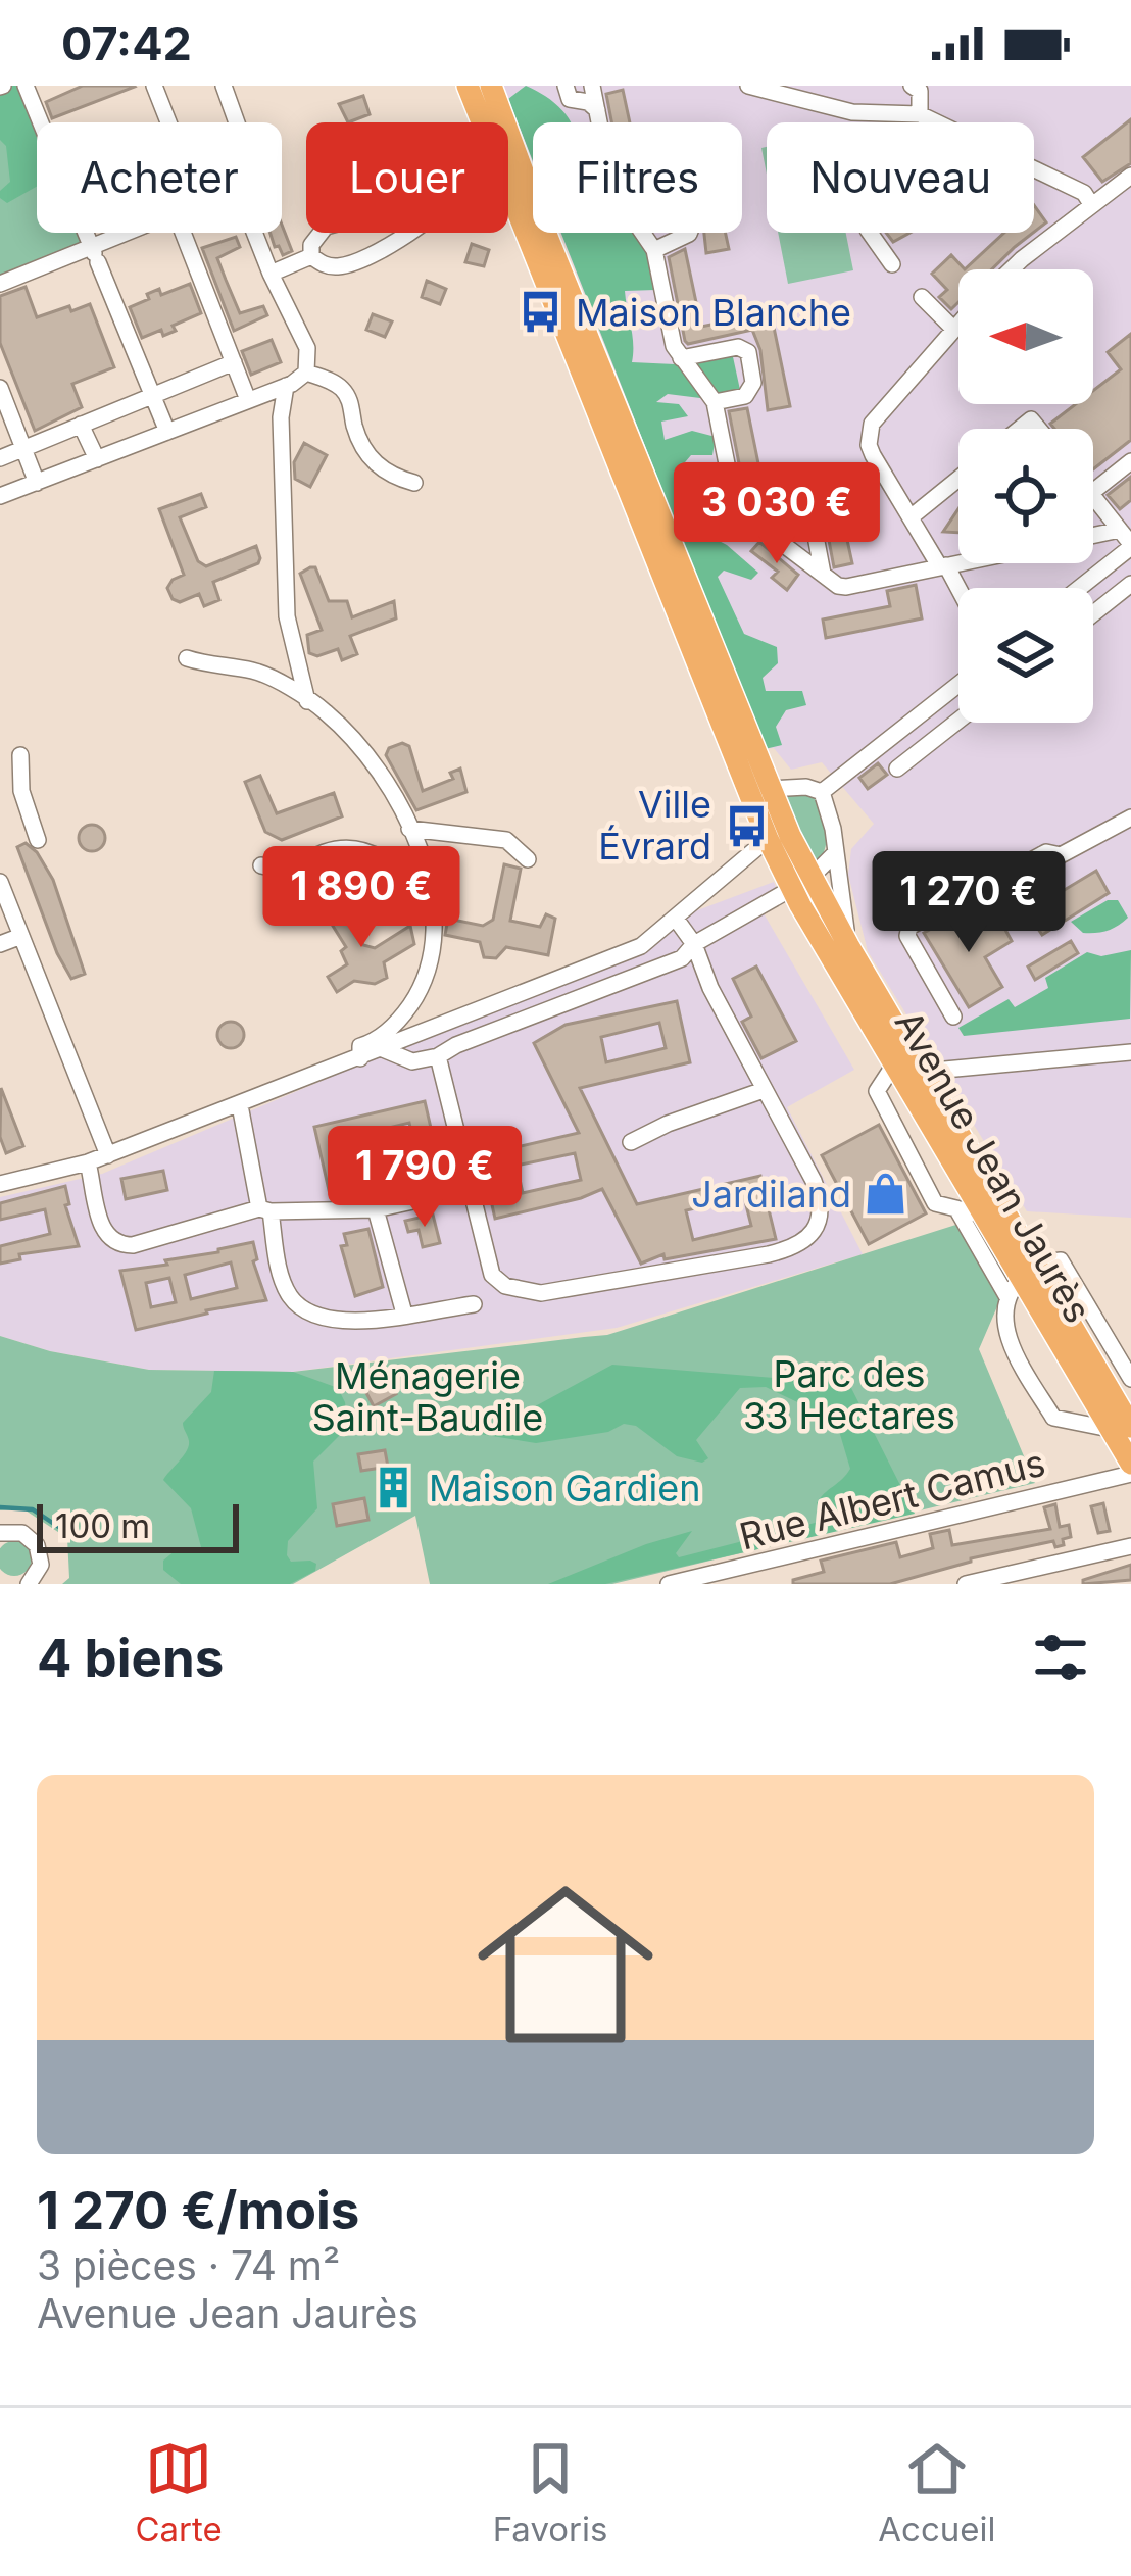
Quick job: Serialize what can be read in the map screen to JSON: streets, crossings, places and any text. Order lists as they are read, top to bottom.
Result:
{
  "streets": {
    "main road": ["Avenue Jean Jaurès"],
    "street": ["Rue Albert Camus"]
  },
  "parks": ["Parc des 33 Hectares", "Ménagerie Saint-Baudile"],
  "places": {
    "bus stop": ["Maison Blanche", "Ville Évrard"],
    "shop": ["Jardiland"],
    "building": ["Maison Gardien"]
  },
  "scale_bar": "100 m",
  "north": "left",
  "page": {
    "status": "07:42",
    "chip": [
      "Acheter",
      "Louer",
      "Filtres",
      "Nouveau"
    ],
    "price": [
      "3 030 €",
      "1 890 €",
      "1 270 €",
      "1 790 €"
    ],
    "scale": "100 m",
    "heading": "4 biens",
    "list": [
      {
        "name": "1 270 €/mois",
        "note": "3 pièces · 74 m² · Avenue Jean Jaurès"
      }
    ],
    "tabs": ["Carte", "Favoris", "Accueil"]
  }
}
